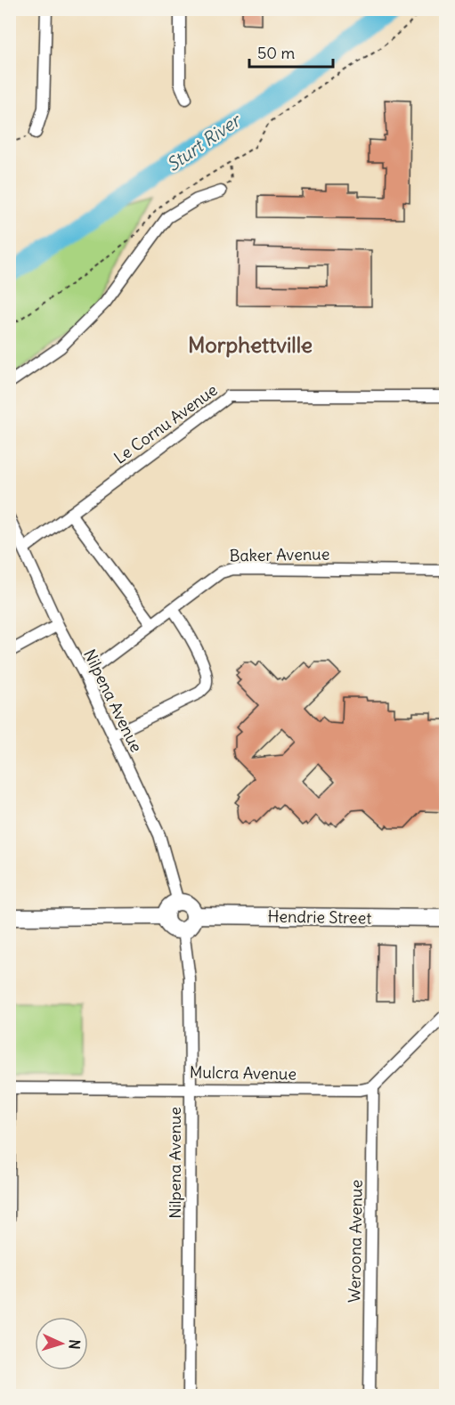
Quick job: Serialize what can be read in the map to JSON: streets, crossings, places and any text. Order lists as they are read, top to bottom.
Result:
{
  "streets": {
    "street": [
      "Le Cornu Avenue",
      "Baker Avenue",
      "Nilpena Avenue",
      "Hendrie Street",
      "Mulcra Avenue",
      "Weroona Avenue"
    ]
  },
  "crossings": [
    ["Le Cornu Avenue", "Nilpena Avenue"],
    ["Baker Avenue", "Nilpena Avenue"],
    ["Nilpena Avenue", "Hendrie Street"],
    ["Nilpena Avenue", "Mulcra Avenue"],
    ["Mulcra Avenue", "Weroona Avenue"]
  ],
  "districts": ["Morphettville"],
  "water": ["Sturt River"],
  "scale_bar": "50 m",
  "north": "right"
}
